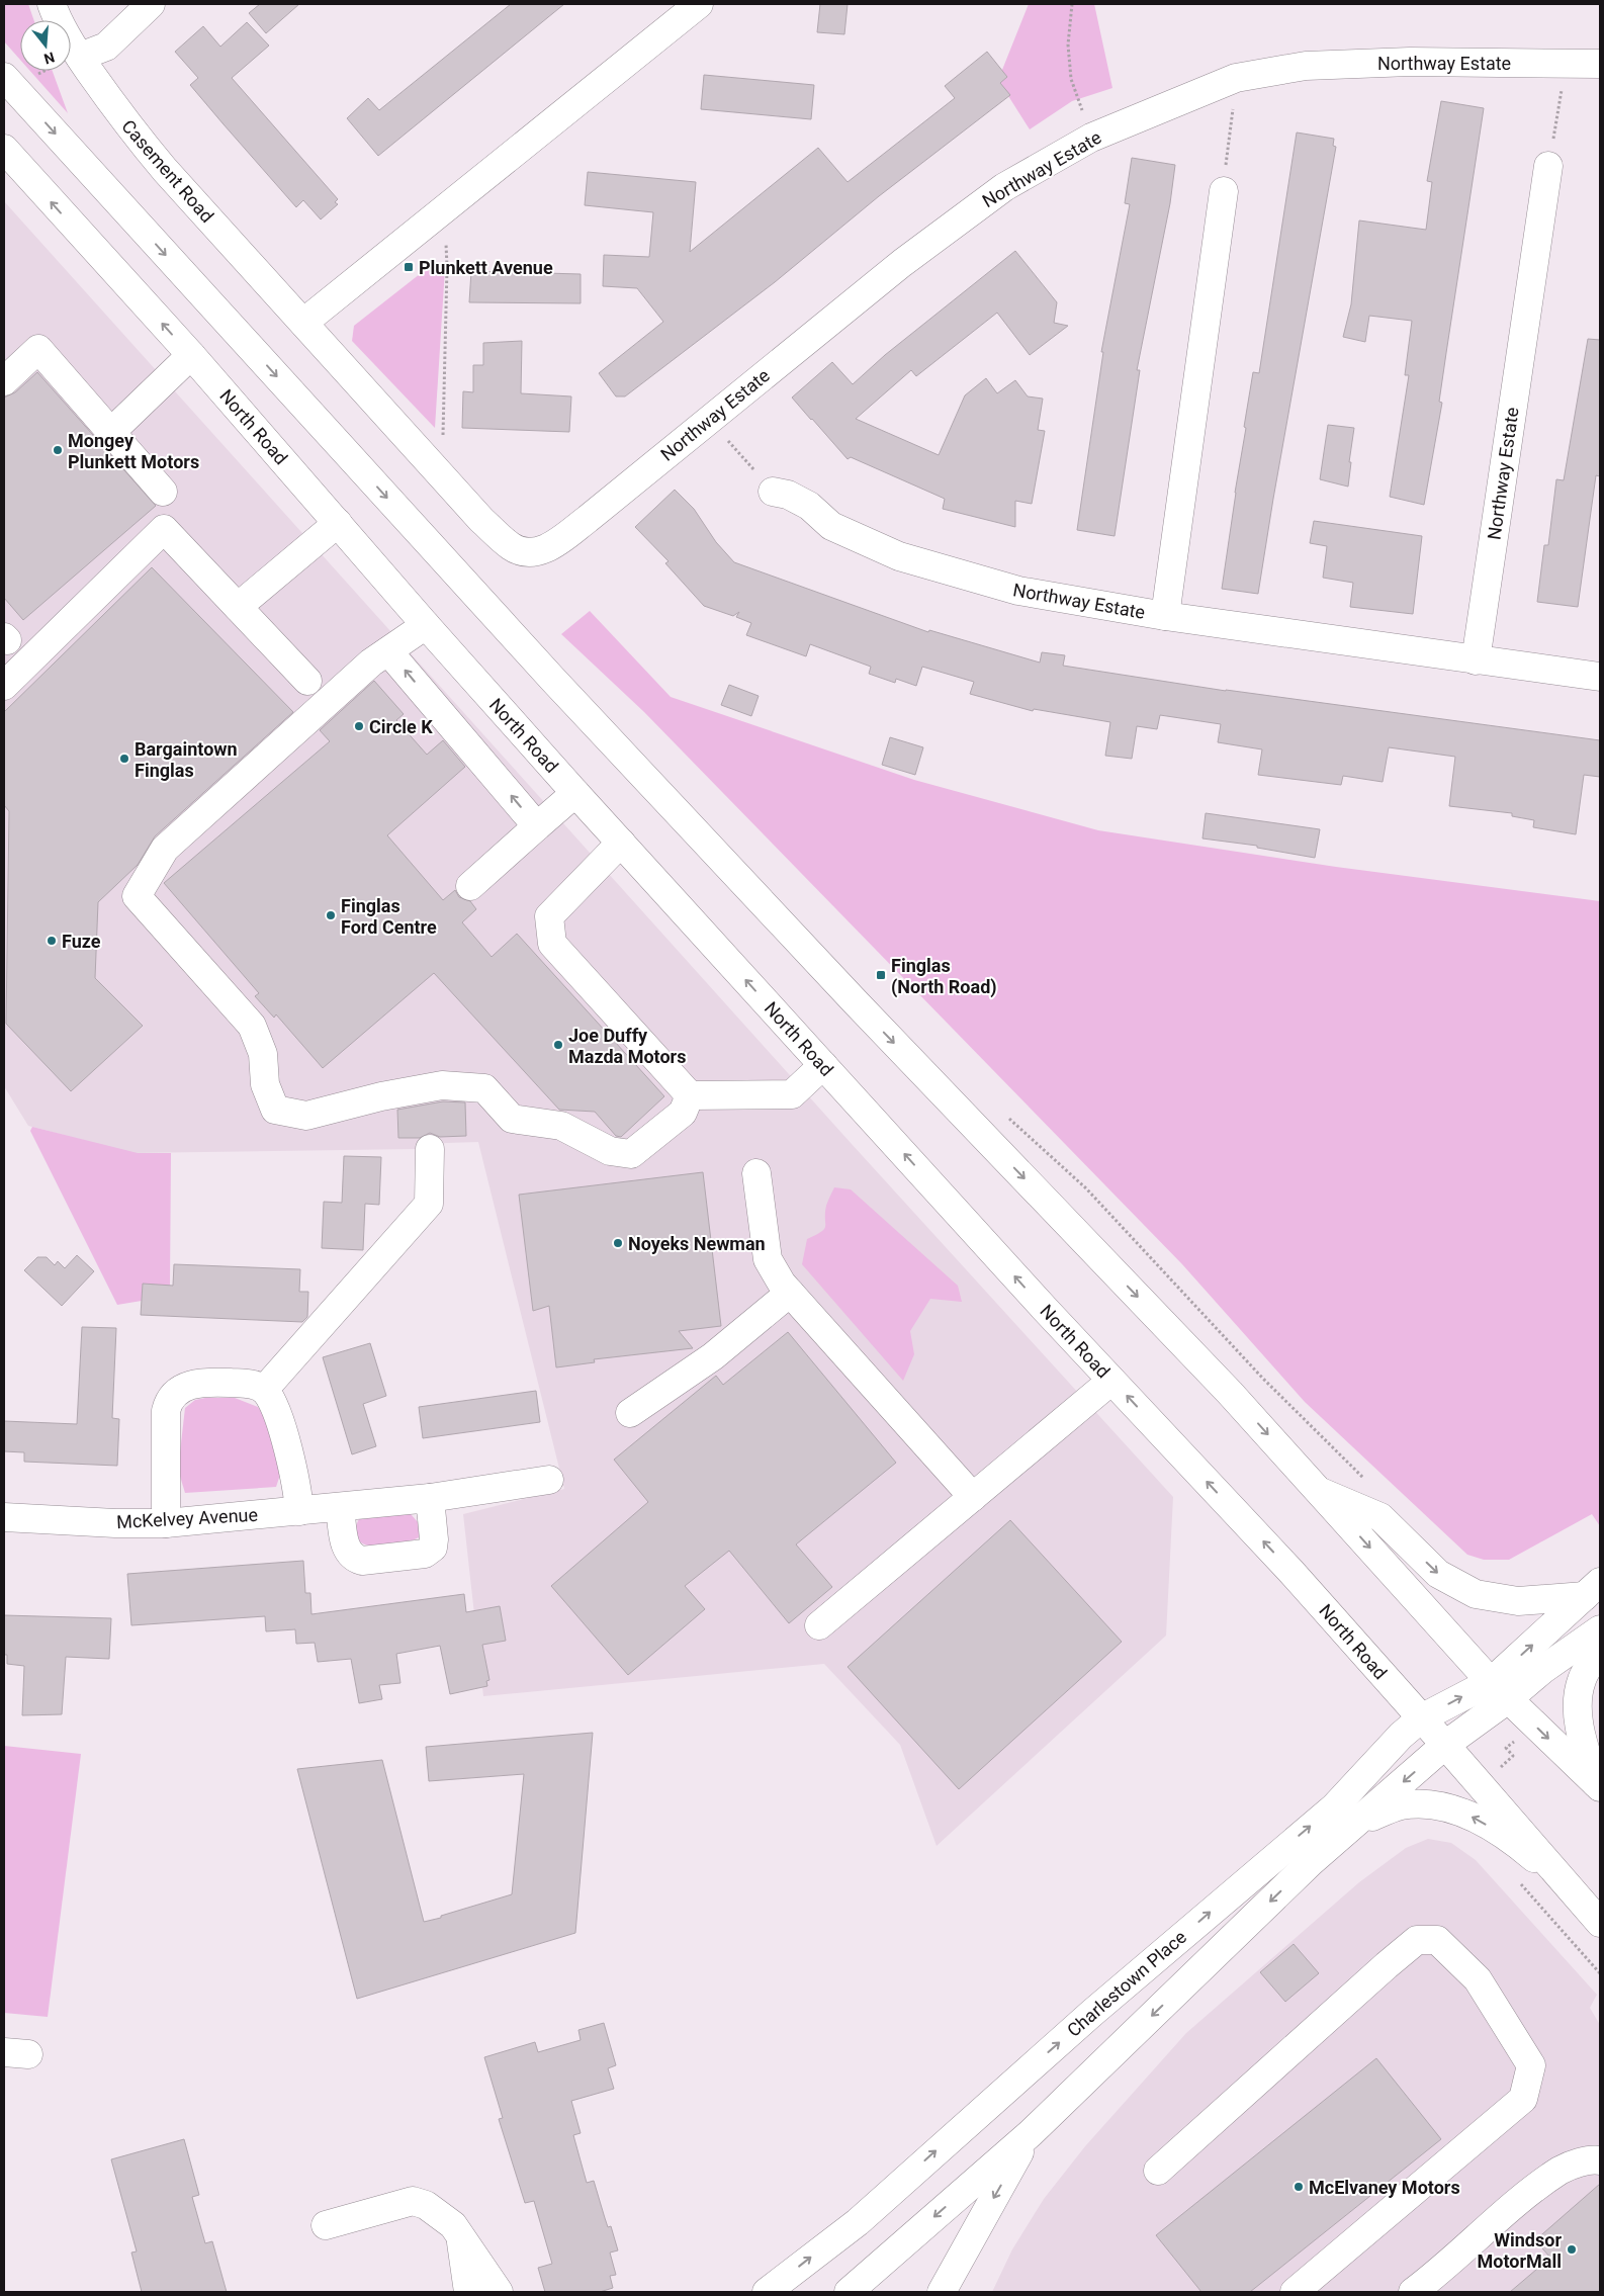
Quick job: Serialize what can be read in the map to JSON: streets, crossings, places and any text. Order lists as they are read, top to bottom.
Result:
{
  "streets": {
    "street": [
      "Northway Estate",
      "Casement Road",
      "North Road",
      "McKelvey Avenue",
      "Charlestown Place"
    ]
  },
  "crossings": [
    ["Northway Estate", "Casement Road"],
    ["North Road", "Charlestown Place"]
  ],
  "places": {
    "transit": ["Plunkett Avenue", "Finglas (North Road)"],
    "other": [
      "Mongey Plunkett Motors",
      "Circle K",
      "Bargaintown Finglas",
      "Finglas Ford Centre",
      "Fuze",
      "Joe Duffy Mazda Motors",
      "Noyeks Newman",
      "McElvaney Motors",
      "Windsor MotorMall"
    ]
  },
  "north": "bottom"
}
